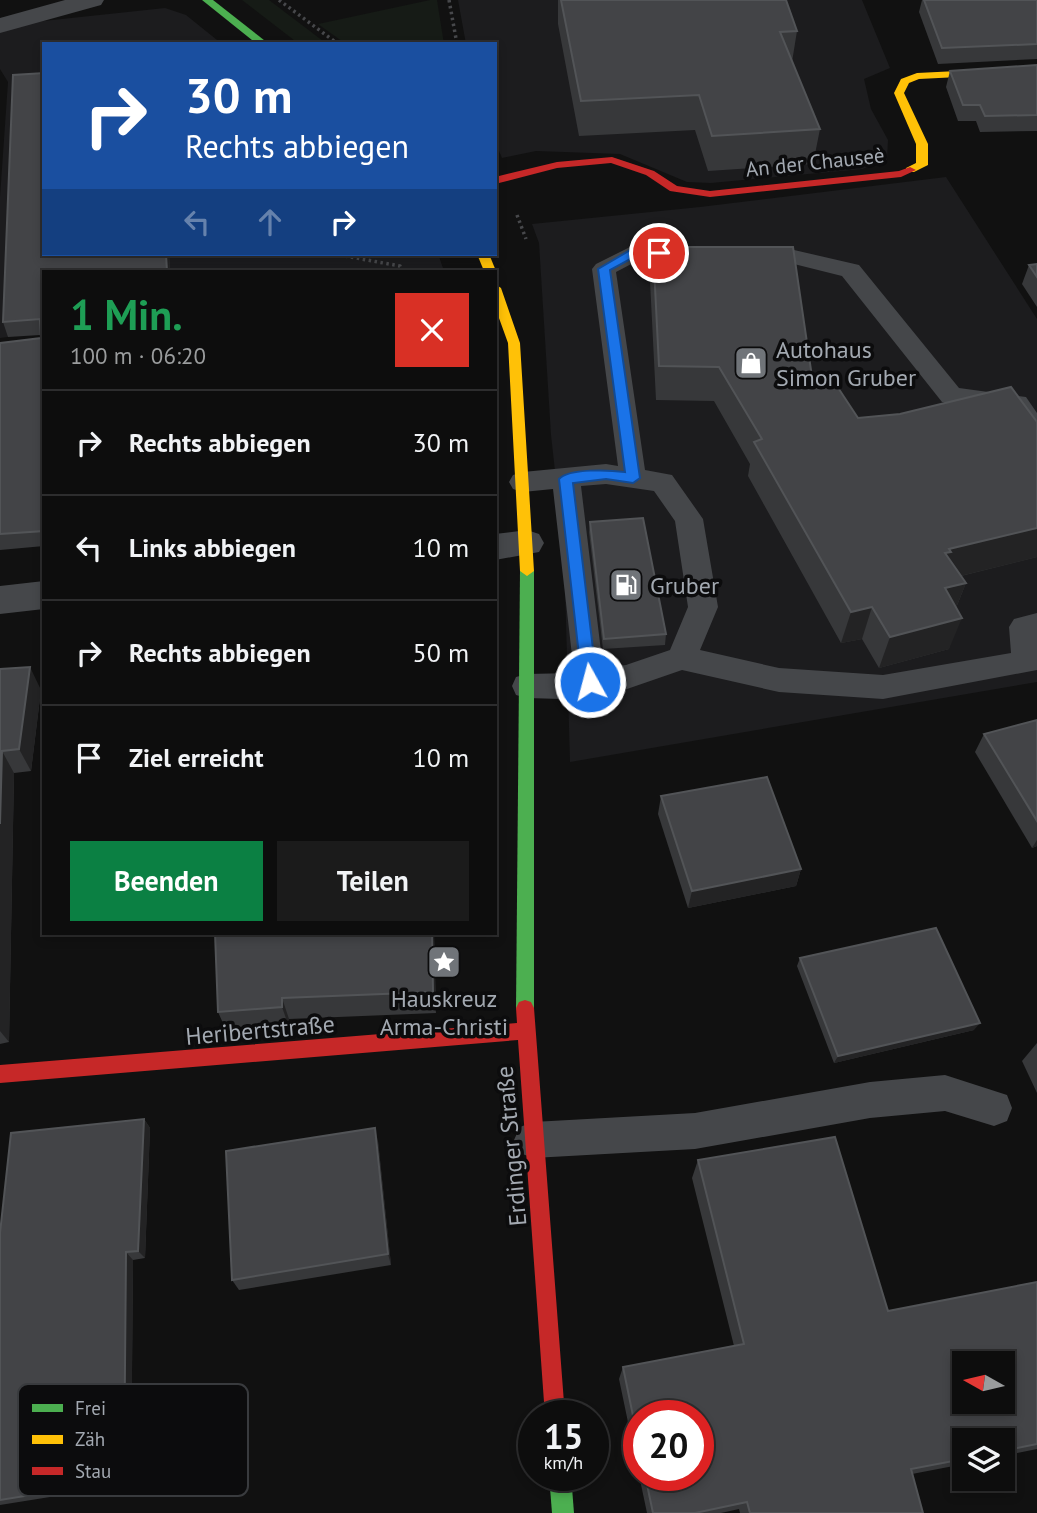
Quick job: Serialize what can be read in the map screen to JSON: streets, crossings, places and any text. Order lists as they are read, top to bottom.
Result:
{
  "streets": {
    "main road": ["An der Chauseè", "Heribertstraße", "Erdinger Straße"]
  },
  "crossings": [
    ["Heribertstraße", "Erdinger Straße"]
  ],
  "places": {
    "shop": ["Autohaus Simon Gruber"],
    "fuel station": ["Gruber"],
    "place": ["Hauskreuz Arma-Christi"]
  },
  "legend": ["Frei", "Zäh", "Stau"],
  "north": "left",
  "page": {
    "turn": ["30 m", "Rechts abbiegen"],
    "heading": ["1 Min.", "100 m · 06:20"],
    "list": [
      {
        "name": "Rechts abbiegen",
        "value": "30 m"
      },
      {
        "name": "Links abbiegen",
        "value": "10 m"
      },
      {
        "name": "Rechts abbiegen",
        "value": "50 m"
      },
      {
        "name": "Ziel erreicht",
        "value": "10 m"
      }
    ],
    "buttons": ["Beenden", "Teilen"],
    "speed": "15 km/h",
    "limit": "20"
  }
}
